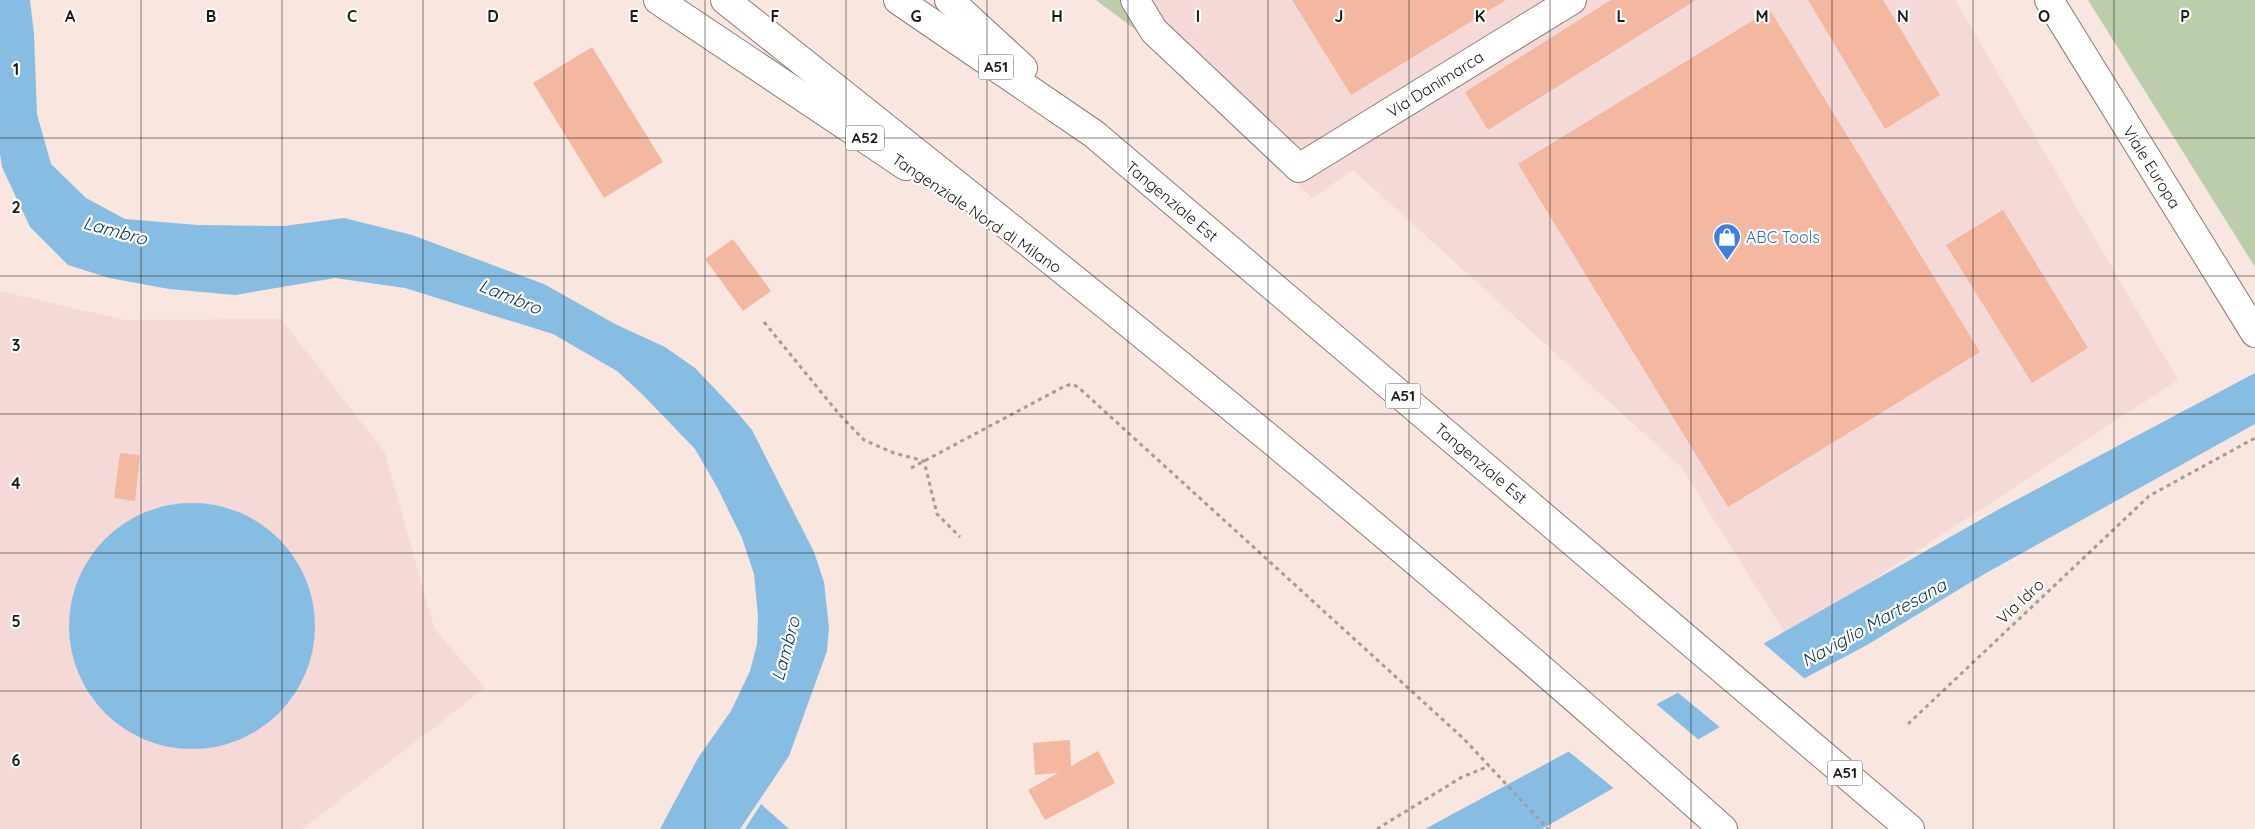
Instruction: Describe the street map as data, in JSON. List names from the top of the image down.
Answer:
{
  "streets": {
    "main road": [
      "A51",
      "Via Danimarca",
      "A52",
      "Viale Europa",
      "Tangenziale Est",
      "Tangenziale Nord di Milano"
    ],
    "path": ["Via Idro"]
  },
  "water": ["Lambro", "Naviglio Martesana"],
  "places": {
    "shop": ["ABC Tools"]
  },
  "grid": {
    "columns": [
      "A",
      "B",
      "C",
      "D",
      "E",
      "F",
      "G",
      "H",
      "I",
      "J",
      "K",
      "L",
      "M",
      "N",
      "O",
      "P"
    ],
    "rows": [
      "1",
      "2",
      "3",
      "4",
      "5",
      "6"
    ]
  }
}
